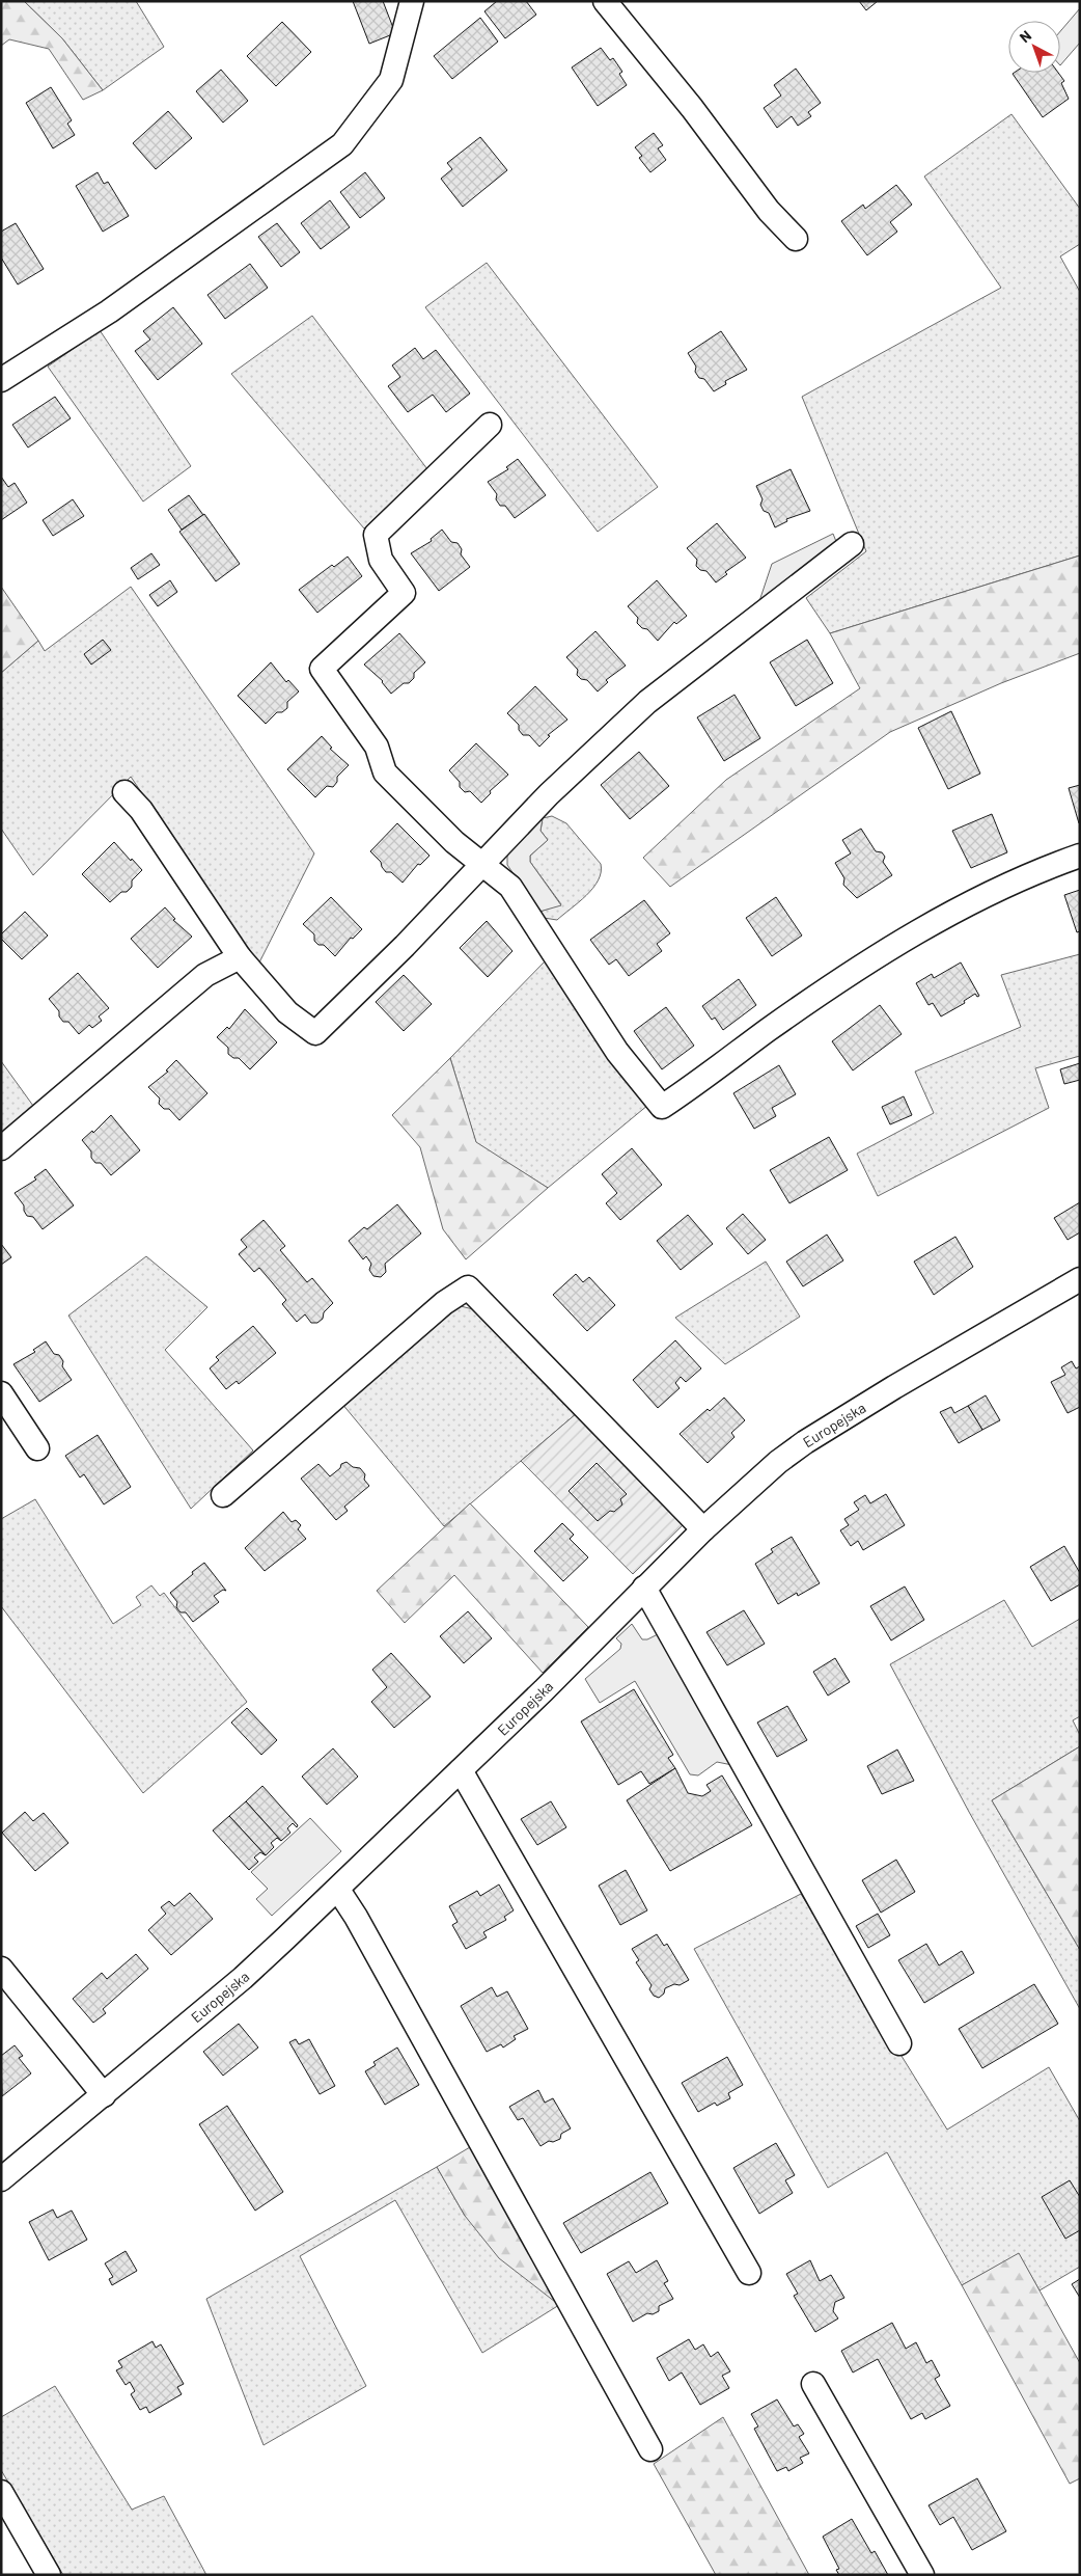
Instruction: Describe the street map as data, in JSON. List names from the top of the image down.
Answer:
{
  "streets": {
    "street": ["Europejska"]
  },
  "north": "top left"
}
